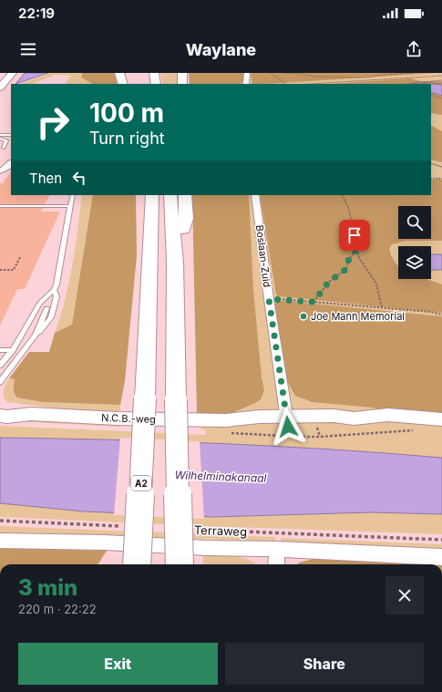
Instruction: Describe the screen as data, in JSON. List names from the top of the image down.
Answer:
{
  "streets": {
    "highway": ["A2"],
    "street": ["Boslaan-Zuid", "N.C.B.-weg", "Terraweg"]
  },
  "crossings": [
    ["Boslaan-Zuid", "N.C.B.-weg"]
  ],
  "water": ["Wilhelminakanaal"],
  "places": ["Joe Mann Memorial"],
  "page": {
    "status": "22:19",
    "header": "Waylane",
    "turn": ["100 m", "Turn right"],
    "then": "Then",
    "heading": ["3 min", "220 m · 22:22"],
    "buttons": ["Exit", "Share"]
  }
}
